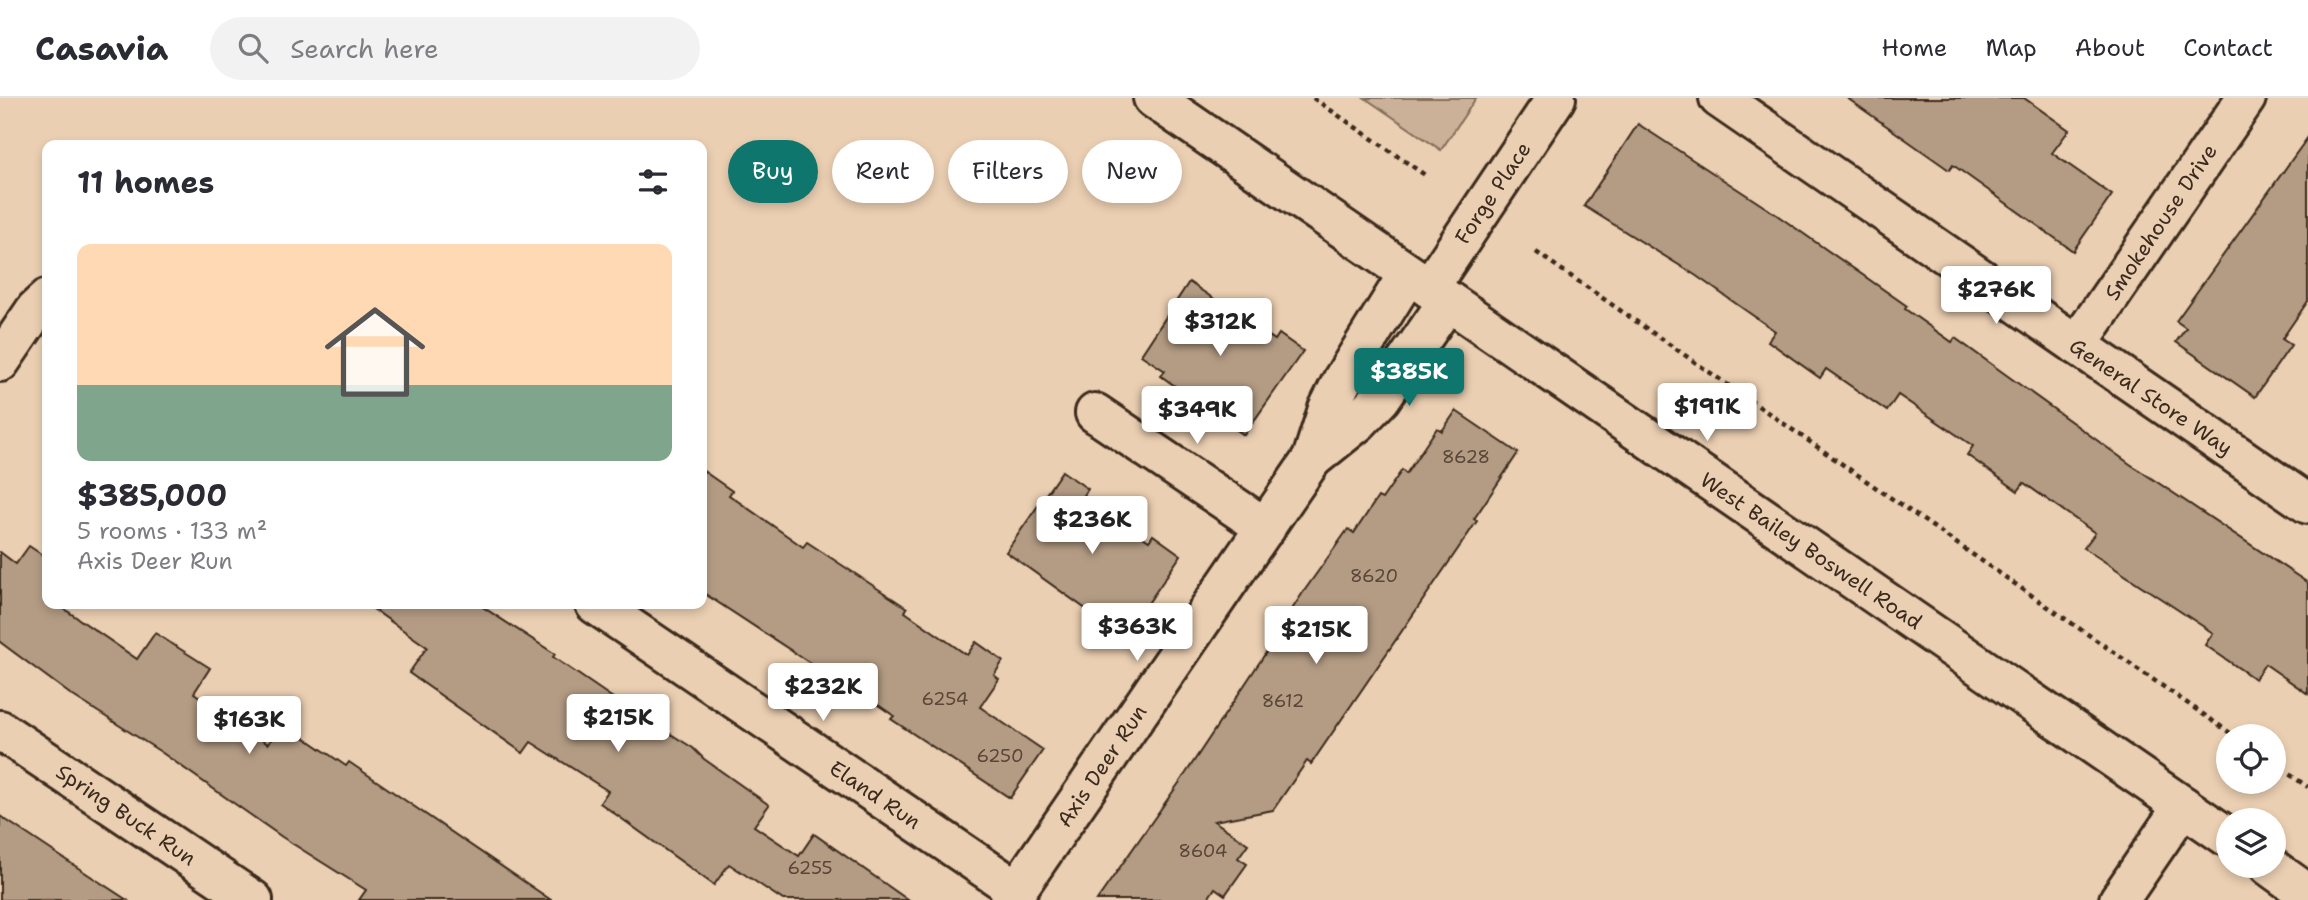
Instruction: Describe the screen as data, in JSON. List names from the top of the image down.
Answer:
{
  "streets": {
    "street": [
      "Forge Place",
      "Smokehouse Drive",
      "General Store Way",
      "West Bailey Boswell Road",
      "Axis Deer Run",
      "Eland Run",
      "Spring Buck Run"
    ]
  },
  "crossings": [
    ["Forge Place", "West Bailey Boswell Road"],
    ["Forge Place", "Axis Deer Run"],
    ["Smokehouse Drive", "General Store Way"],
    ["West Bailey Boswell Road", "Axis Deer Run"],
    ["Axis Deer Run", "Eland Run"]
  ],
  "house_numbers": [
    "8628",
    "8620",
    "6254",
    "8612",
    "6250",
    "8604",
    "6255"
  ],
  "page": {
    "header": "Casavia",
    "search": "Search here",
    "nav": [
      "Home",
      "Map",
      "About",
      "Contact"
    ],
    "chip": [
      "Buy",
      "Rent",
      "Filters",
      "New"
    ],
    "heading": "11 homes",
    "list": [
      {
        "name": "$385,000",
        "note": "5 rooms · 133 m² · Axis Deer Run"
      }
    ],
    "price": [
      "$276K",
      "$312K",
      "$385K",
      "$191K",
      "$349K",
      "$236K",
      "$363K",
      "$215K",
      "$232K",
      "$215K",
      "$163K"
    ]
  }
}
